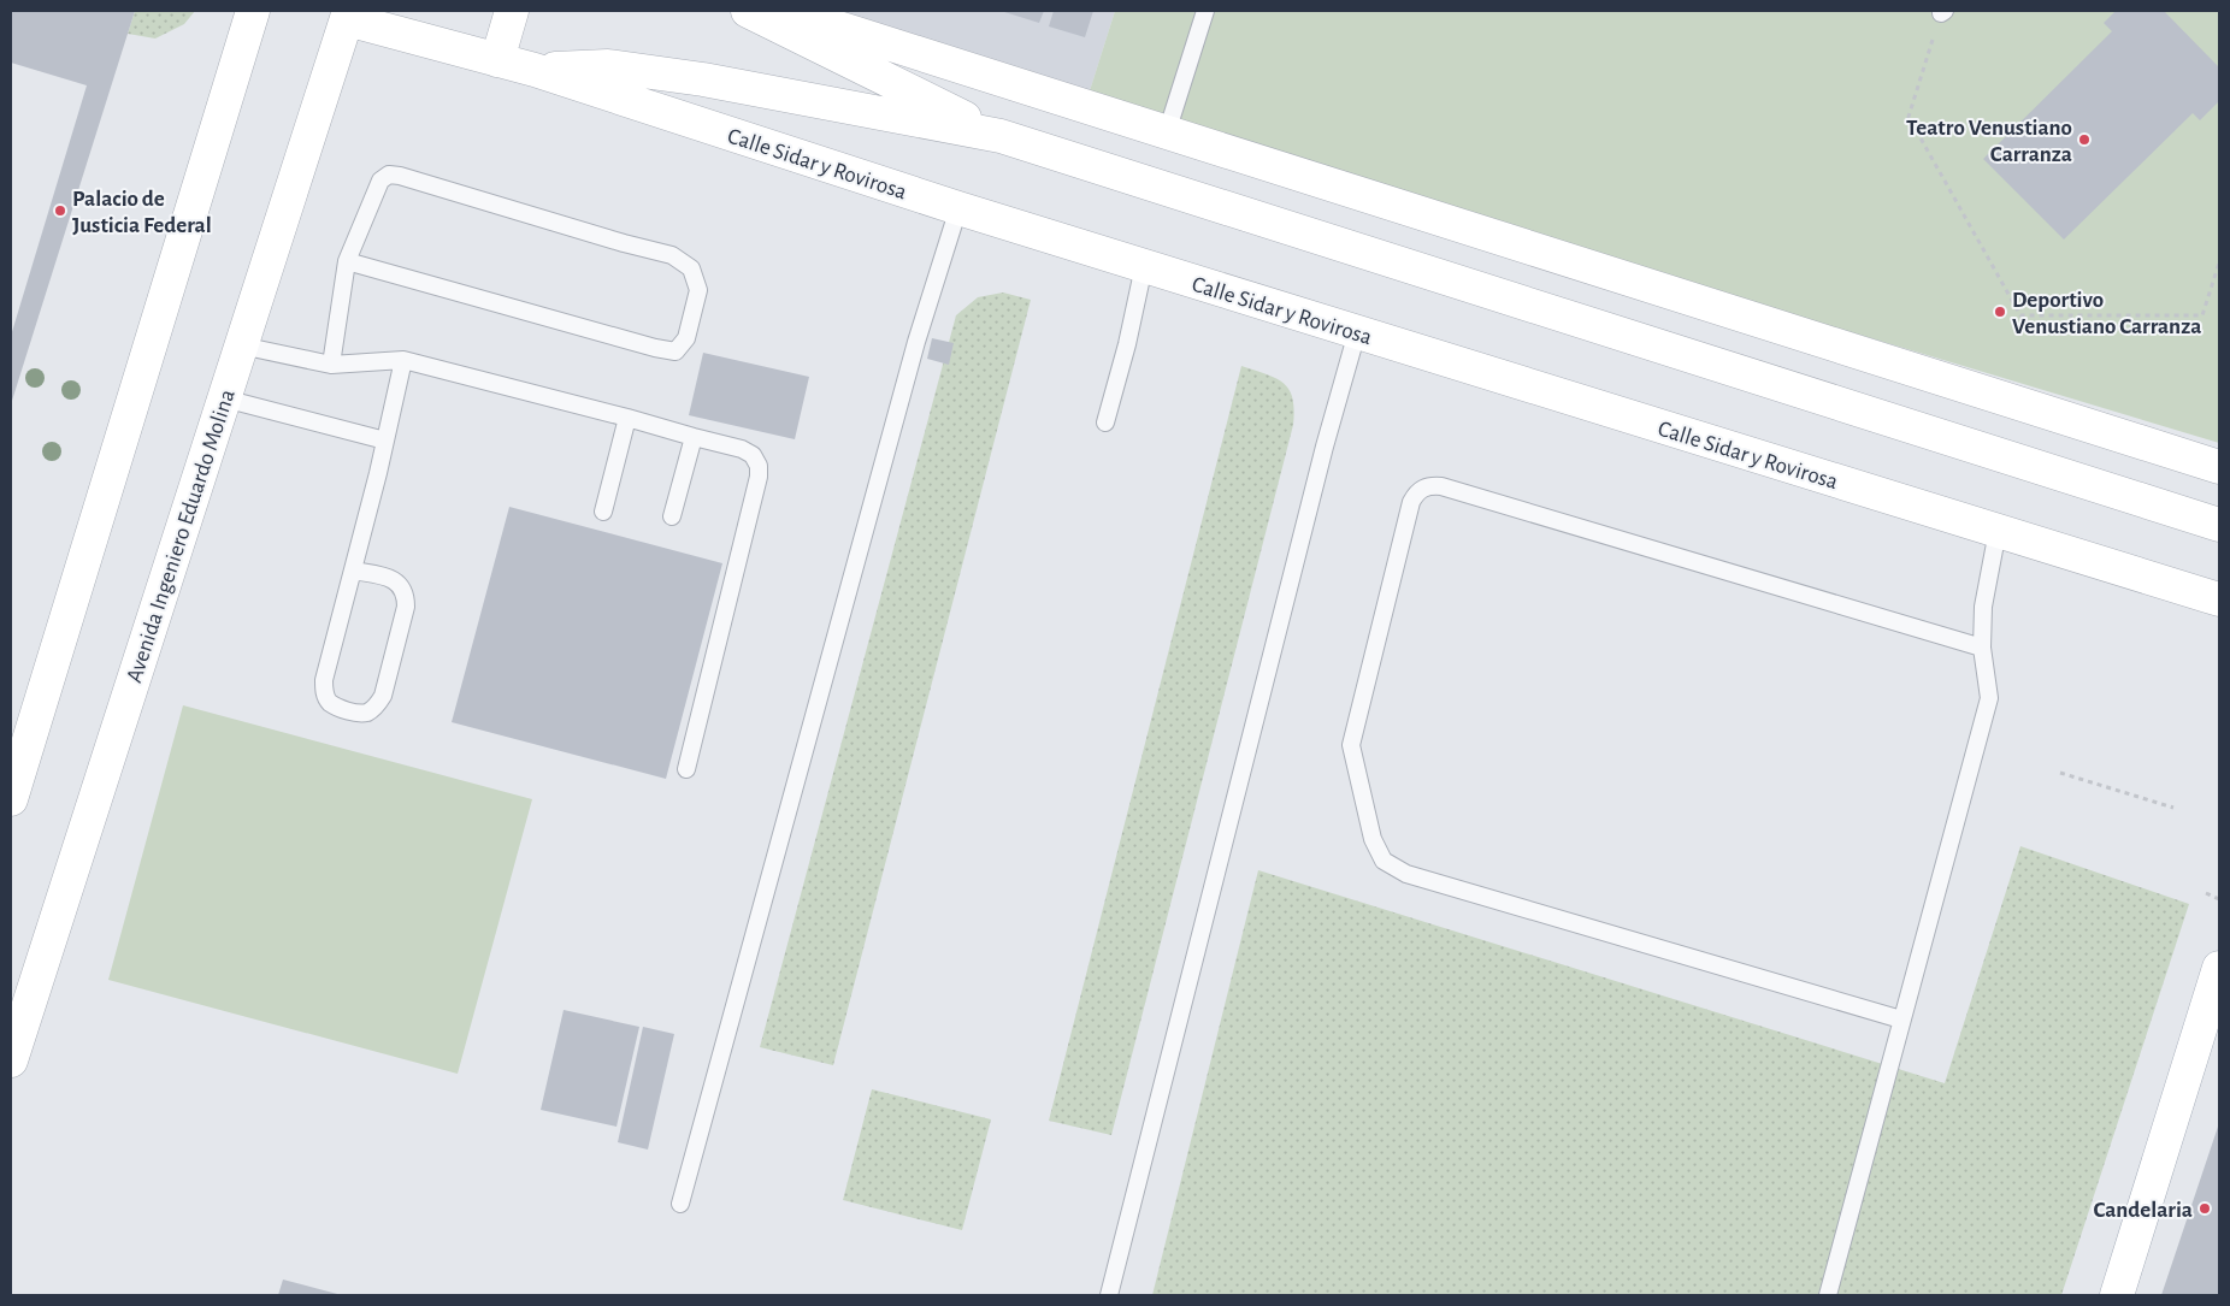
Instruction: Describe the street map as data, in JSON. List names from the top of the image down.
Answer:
{
  "streets": {
    "street": ["Calle Sidar y Rovirosa", "Avenida Ingeniero Eduardo Molina"]
  },
  "crossings": [
    ["Calle Sidar y Rovirosa", "Avenida Ingeniero Eduardo Molina"]
  ],
  "places": [
    "Teatro Venustiano Carranza",
    "Palacio de Justicia Federal",
    "Deportivo Venustiano Carranza",
    "Candelaria"
  ]
}
